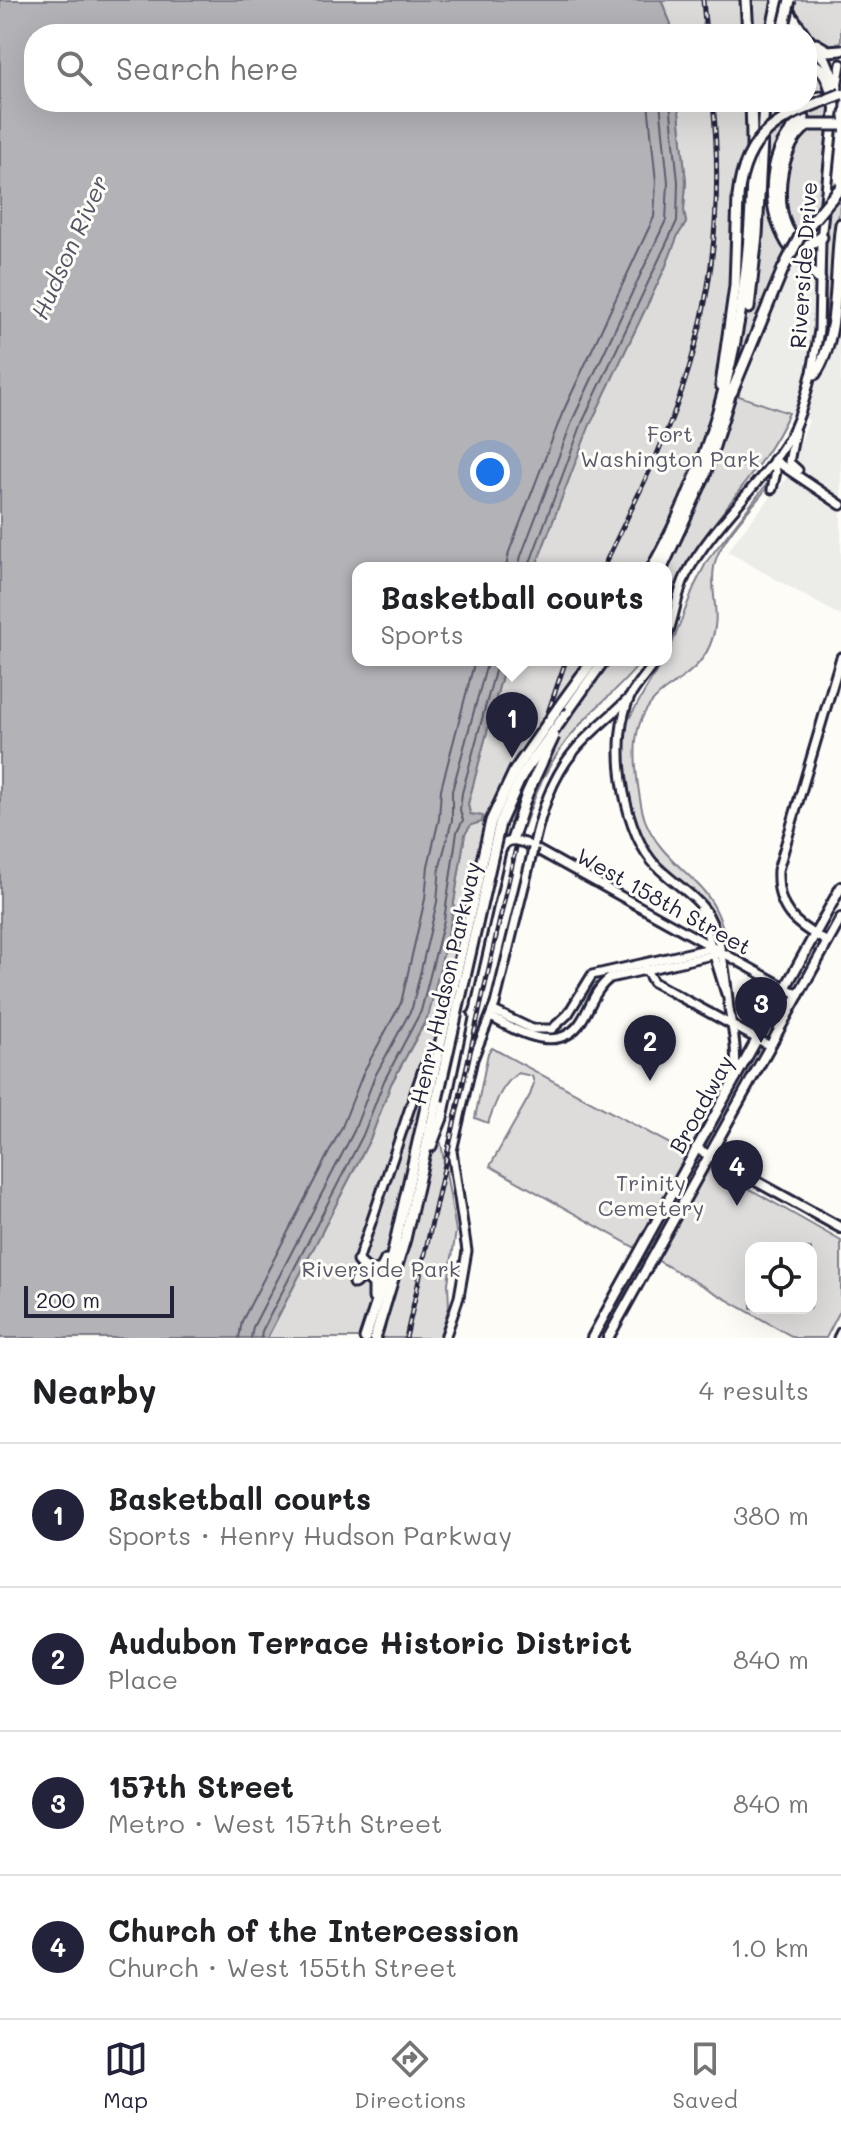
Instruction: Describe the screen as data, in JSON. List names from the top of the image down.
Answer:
{
  "streets": {
    "highway": ["Henry Hudson Parkway"],
    "main road": ["Riverside Drive", "West 158th Street", "Broadway"]
  },
  "crossings": [
    ["West 158th Street", "Broadway"]
  ],
  "water": ["Hudson River"],
  "parks": ["Fort Washington Park", "Trinity Cemetery", "Riverside Park"],
  "scale_bar": "200 m",
  "page": {
    "search": "Search here",
    "popup": ["Basketball courts", "Sports"],
    "pins": [
      "1",
      "3",
      "2",
      "4"
    ],
    "scale": "200 m",
    "heading": ["Nearby", "4 results"],
    "list": [
      {
        "mark": "1",
        "name": "Basketball courts",
        "note": "Sports · Henry Hudson Parkway",
        "value": "380 m"
      },
      {
        "mark": "2",
        "name": "Audubon Terrace Historic District",
        "note": "Place",
        "value": "840 m"
      },
      {
        "mark": "3",
        "name": "157th Street",
        "note": "Metro · West 157th Street",
        "value": "840 m"
      },
      {
        "mark": "4",
        "name": "Church of the Intercession",
        "note": "Church · West 155th Street",
        "value": "1.0 km"
      }
    ],
    "nav": ["Map", "Directions", "Saved"]
  }
}
